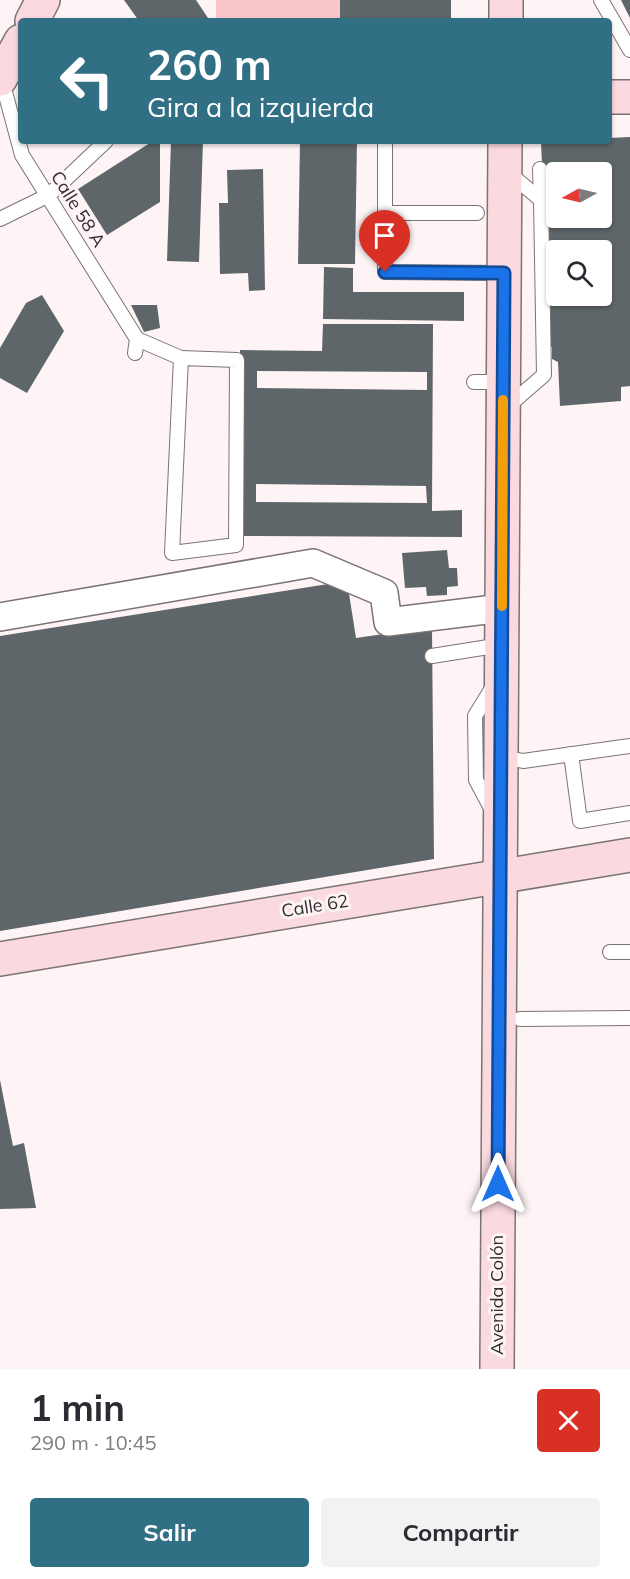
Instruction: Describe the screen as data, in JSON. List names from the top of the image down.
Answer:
{
  "streets": {
    "street": ["Calle 62", "Avenida Colón"],
    "lane": ["Calle 58 A"]
  },
  "crossings": [
    ["Calle 62", "Avenida Colón"]
  ],
  "north": "left",
  "page": {
    "turn": ["260 m", "Gira a la izquierda"],
    "heading": ["1 min", "290 m · 10:45"],
    "buttons": ["Salir", "Compartir"]
  }
}
